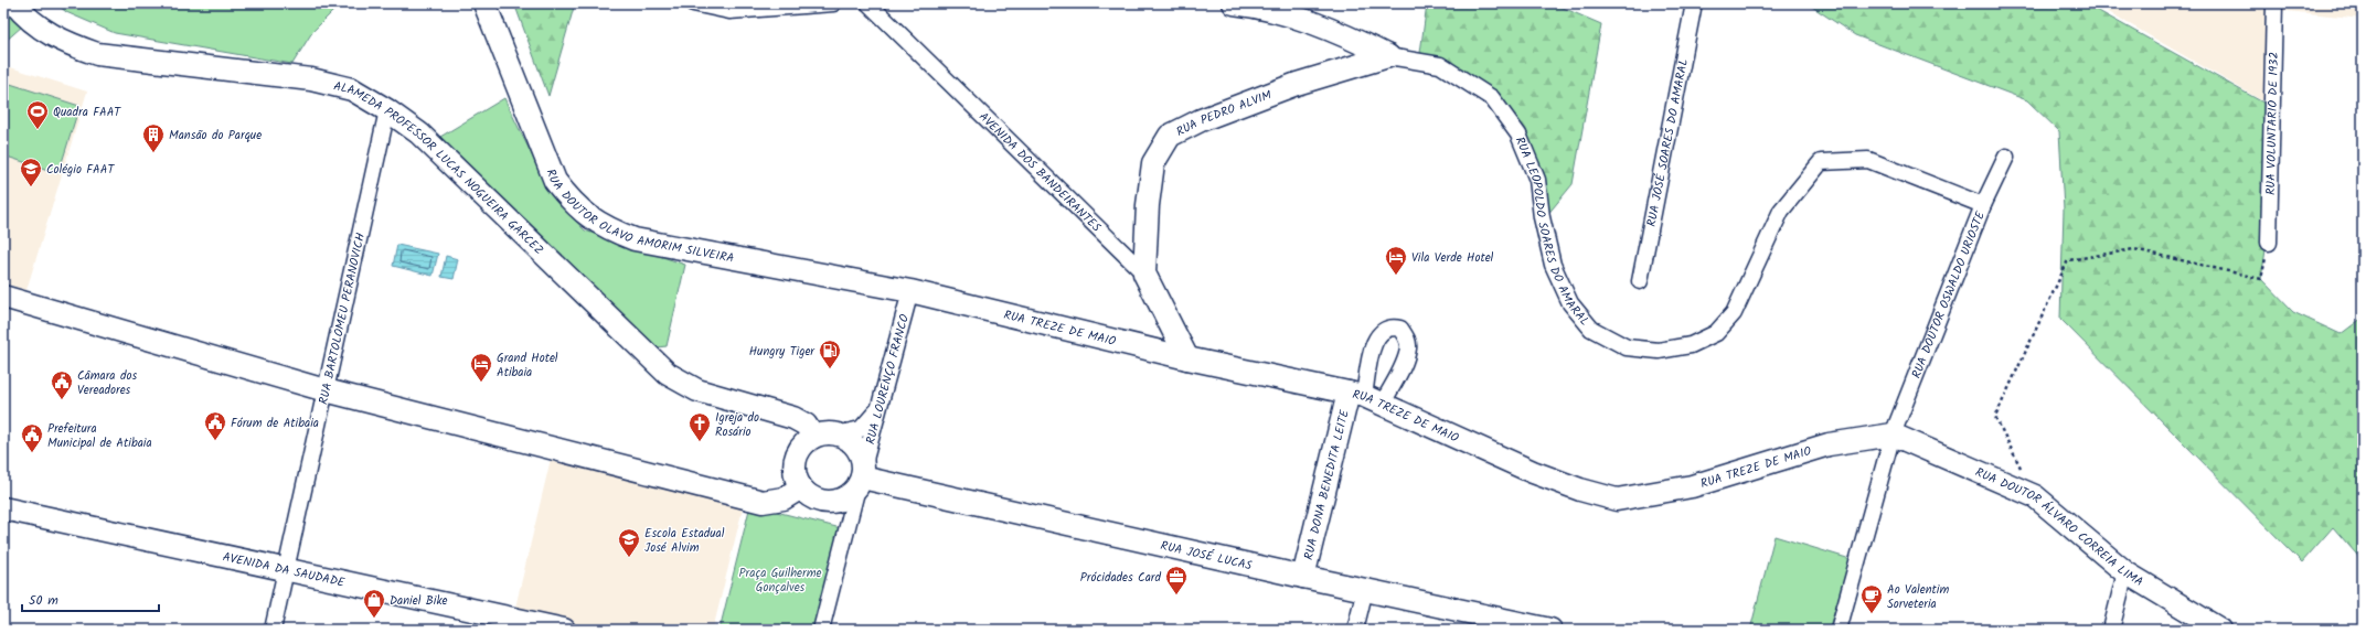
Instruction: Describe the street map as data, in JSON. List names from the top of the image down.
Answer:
{
  "streets": {
    "street": [
      "RUA PEDRO ALVIM",
      "RUA VOLUNTARIO DE 1932",
      "RUA JOSÉ SOARES DO AMARAL",
      "ALAMEDA PROFESSOR LUCAS NOGUEIRA GARCEZ",
      "AVENIDA DOS BANDEIRANTES",
      "RUA DOUTOR OLAVO AMORIM SILVEIRA",
      "RUA LEOPOLDO SOARES DO AMARAL",
      "RUA DOUTOR OSWALDO URIOSTE",
      "RUA BARTOLOMEU PERANOVICH",
      "RUA TREZE DE MAIO",
      "RUA LOURENÇO FRANCO",
      "RUA DONA BENEDITA LEITE",
      "RUA DOUTOR ÁLVARO CORREIA LIMA",
      "RUA JOSÉ LUCAS",
      "AVENIDA DA SAUDADE"
    ]
  },
  "crossings": [
    ["RUA PEDRO ALVIM", "AVENIDA DOS BANDEIRANTES"],
    ["RUA PEDRO ALVIM", "RUA LEOPOLDO SOARES DO AMARAL"],
    ["ALAMEDA PROFESSOR LUCAS NOGUEIRA GARCEZ", "RUA BARTOLOMEU PERANOVICH"],
    ["ALAMEDA PROFESSOR LUCAS NOGUEIRA GARCEZ", "RUA LOURENÇO FRANCO"],
    ["ALAMEDA PROFESSOR LUCAS NOGUEIRA GARCEZ", "RUA JOSÉ LUCAS"],
    ["AVENIDA DOS BANDEIRANTES", "RUA TREZE DE MAIO"],
    ["RUA DOUTOR OLAVO AMORIM SILVEIRA", "RUA TREZE DE MAIO"],
    ["RUA DOUTOR OLAVO AMORIM SILVEIRA", "RUA LOURENÇO FRANCO"],
    ["RUA LEOPOLDO SOARES DO AMARAL", "RUA DOUTOR OSWALDO URIOSTE"],
    ["RUA DOUTOR OSWALDO URIOSTE", "RUA TREZE DE MAIO"],
    ["RUA DOUTOR OSWALDO URIOSTE", "RUA DOUTOR ÁLVARO CORREIA LIMA"],
    ["RUA BARTOLOMEU PERANOVICH", "AVENIDA DA SAUDADE"],
    ["RUA TREZE DE MAIO", "RUA LOURENÇO FRANCO"],
    ["RUA TREZE DE MAIO", "RUA DONA BENEDITA LEITE"],
    ["RUA TREZE DE MAIO", "RUA DOUTOR ÁLVARO CORREIA LIMA"],
    ["RUA LOURENÇO FRANCO", "RUA JOSÉ LUCAS"],
    ["RUA DONA BENEDITA LEITE", "RUA JOSÉ LUCAS"]
  ],
  "parks": ["Praça Guilherme Gonçalves"],
  "places": {
    "sports": ["Quadra FAAT"],
    "building": ["Mansão do Parque"],
    "school or university": ["Colégio FAAT", "Escola Estadual José Alvim"],
    "hotel": ["Vila Verde Hotel", "Grand Hotel Atibaia"],
    "fuel station": ["Hungry Tiger"],
    "public building": ["Câmara dos Vereadores", "Fórum de Atibaia", "Prefeitura Municipal de Atibaia"],
    "church": ["Igreja do Rosário"],
    "office": ["Prócidades Card"],
    "cafe": ["Ao Valentim Sorveteria"],
    "shop": ["Daniel Bike"]
  },
  "scale_bar": "50 m"
}
